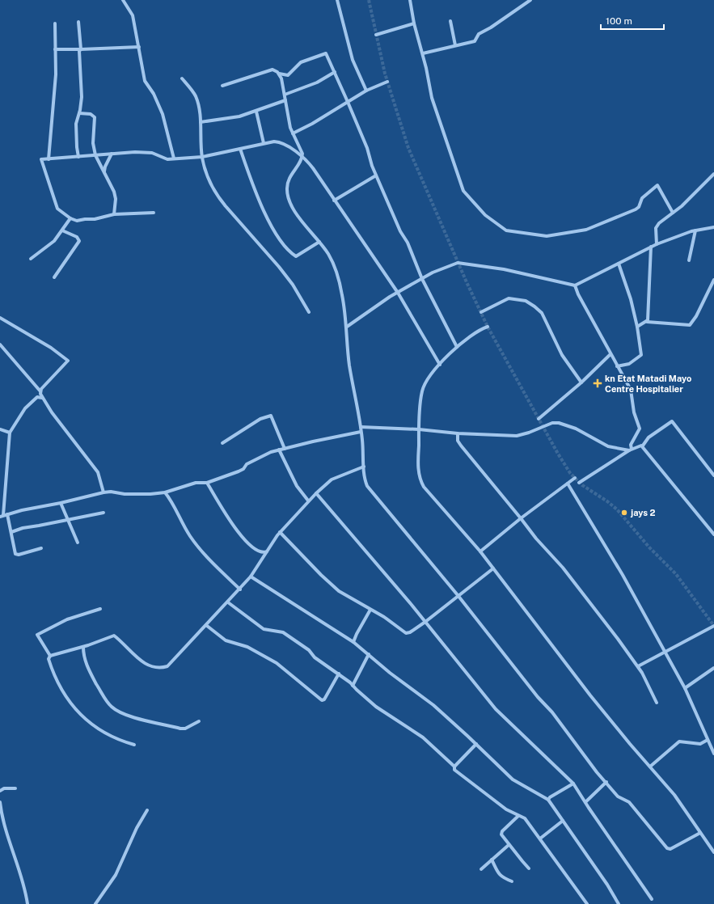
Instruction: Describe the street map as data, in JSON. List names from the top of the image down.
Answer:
{
  "places": {
    "health": ["kn Etat Matadi Mayo Centre Hospitalier"],
    "other": ["jays 2"]
  },
  "scale_bar": "100 m"
}
